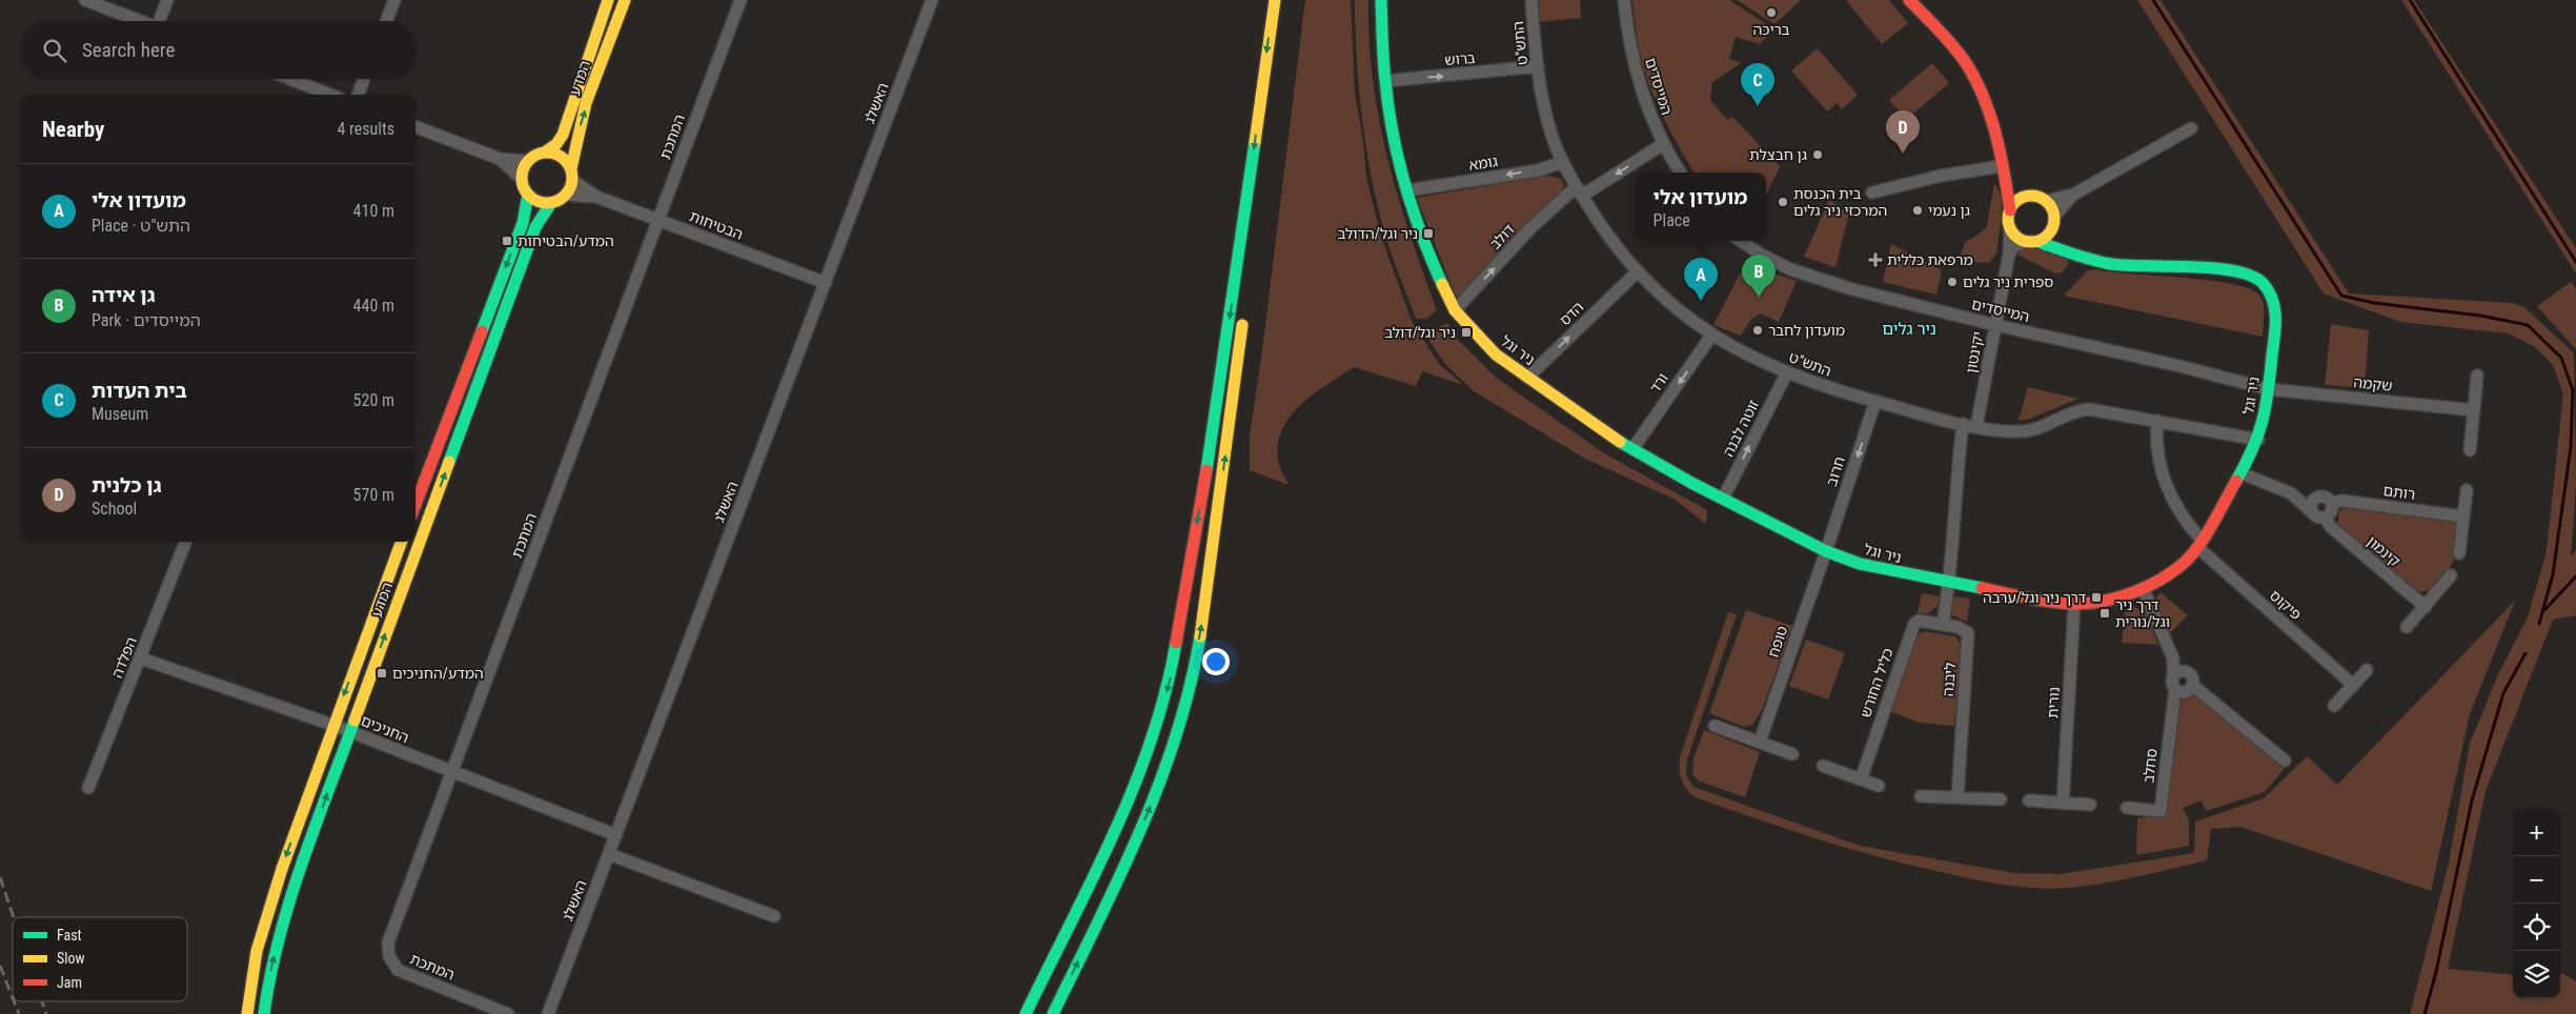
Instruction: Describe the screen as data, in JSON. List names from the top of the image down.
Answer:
{
  "streets": {
    "main road": ["המדע", "ניר וגל"],
    "street": [
      "התש\"ט",
      "ברוש",
      "המייסדים",
      "האשלג",
      "המתכת",
      "גומא",
      "הבטיחות",
      "דולב",
      "הדס",
      "יקינטון",
      "ורד",
      "שקמה",
      "זוטה לבנה",
      "חרוב",
      "רותם",
      "קינמון",
      "פיקוס",
      "טופח",
      "הפלדה",
      "ליבנה",
      "כליל החורש",
      "נורית",
      "החניכים",
      "סחלב"
    ]
  },
  "crossings": [
    ["התש\"ט", "ברוש"],
    ["התש\"ט", "גומא"],
    ["התש\"ט", "דולב"],
    ["התש\"ט", "הדס"],
    ["התש\"ט", "ניר וגל"],
    ["התש\"ט", "יקינטון"],
    ["התש\"ט", "ורד"],
    ["התש\"ט", "זוטה לבנה"],
    ["התש\"ט", "חרוב"],
    ["התש\"ט", "פיקוס"],
    ["ברוש", "ניר וגל"],
    ["המדע", "הבטיחות"],
    ["המדע", "החניכים"],
    ["המייסדים", "דולב"],
    ["המייסדים", "ניר וגל"],
    ["המייסדים", "יקינטון"],
    ["המייסדים", "שקמה"],
    ["האשלג", "הבטיחות"],
    ["האשלג", "החניכים"],
    ["המתכת", "הבטיחות"],
    ["המתכת", "החניכים"],
    ["גומא", "ניר וגל"],
    ["דולב", "ניר וגל"],
    ["הדס", "ניר וגל"],
    ["ניר וגל", "יקינטון"],
    ["ניר וגל", "ורד"],
    ["ניר וגל", "שקמה"],
    ["ניר וגל", "זוטה לבנה"],
    ["ניר וגל", "חרוב"],
    ["ניר וגל", "פיקוס"],
    ["ניר וגל", "טופח"],
    ["ניר וגל", "נורית"],
    ["חרוב", "טופח"],
    ["רותם", "קינמון"],
    ["הפלדה", "החניכים"],
    ["ליבנה", "כליל החורש"]
  ],
  "one_way": [
    "ברוש",
    "גומא",
    "הדס",
    "ורד",
    "זוטה לבנה"
  ],
  "districts": ["ניר גלים"],
  "places": {
    "other": [
      "בריכה",
      "גן חבצלת",
      "בית הכנסת המרכזי ניר גלים",
      "גן נעמי",
      "ספרית ניר גלים",
      "מועדון לחבר"
    ],
    "transit": [
      "ניר וגל/הדולב",
      "המדע/הבטיחות",
      "ניר וגל/דולב",
      "דרך ניר וגל/ערבה",
      "דרך ניר וגל/נורית",
      "המדע/החניכים"
    ],
    "health": ["מרפאת כללית"]
  },
  "legend": ["Fast", "Slow", "Jam"],
  "page": {
    "search": "Search here",
    "pins": [
      "C",
      "D",
      "B",
      "A"
    ],
    "heading": ["Nearby", "4 results"],
    "list": [
      {
        "mark": "A",
        "name": "מועדון אלי",
        "note": "Place · התש\"ט",
        "value": "410 m"
      },
      {
        "mark": "B",
        "name": "גן אידה",
        "note": "Park · המייסדים",
        "value": "440 m"
      },
      {
        "mark": "C",
        "name": "בית העדות",
        "note": "Museum",
        "value": "520 m"
      },
      {
        "mark": "D",
        "name": "גן כלנית",
        "note": "School",
        "value": "570 m"
      }
    ],
    "popup": ["מועדון אלי", "Place"],
    "map_buttons": ["+", "−"]
  }
}
